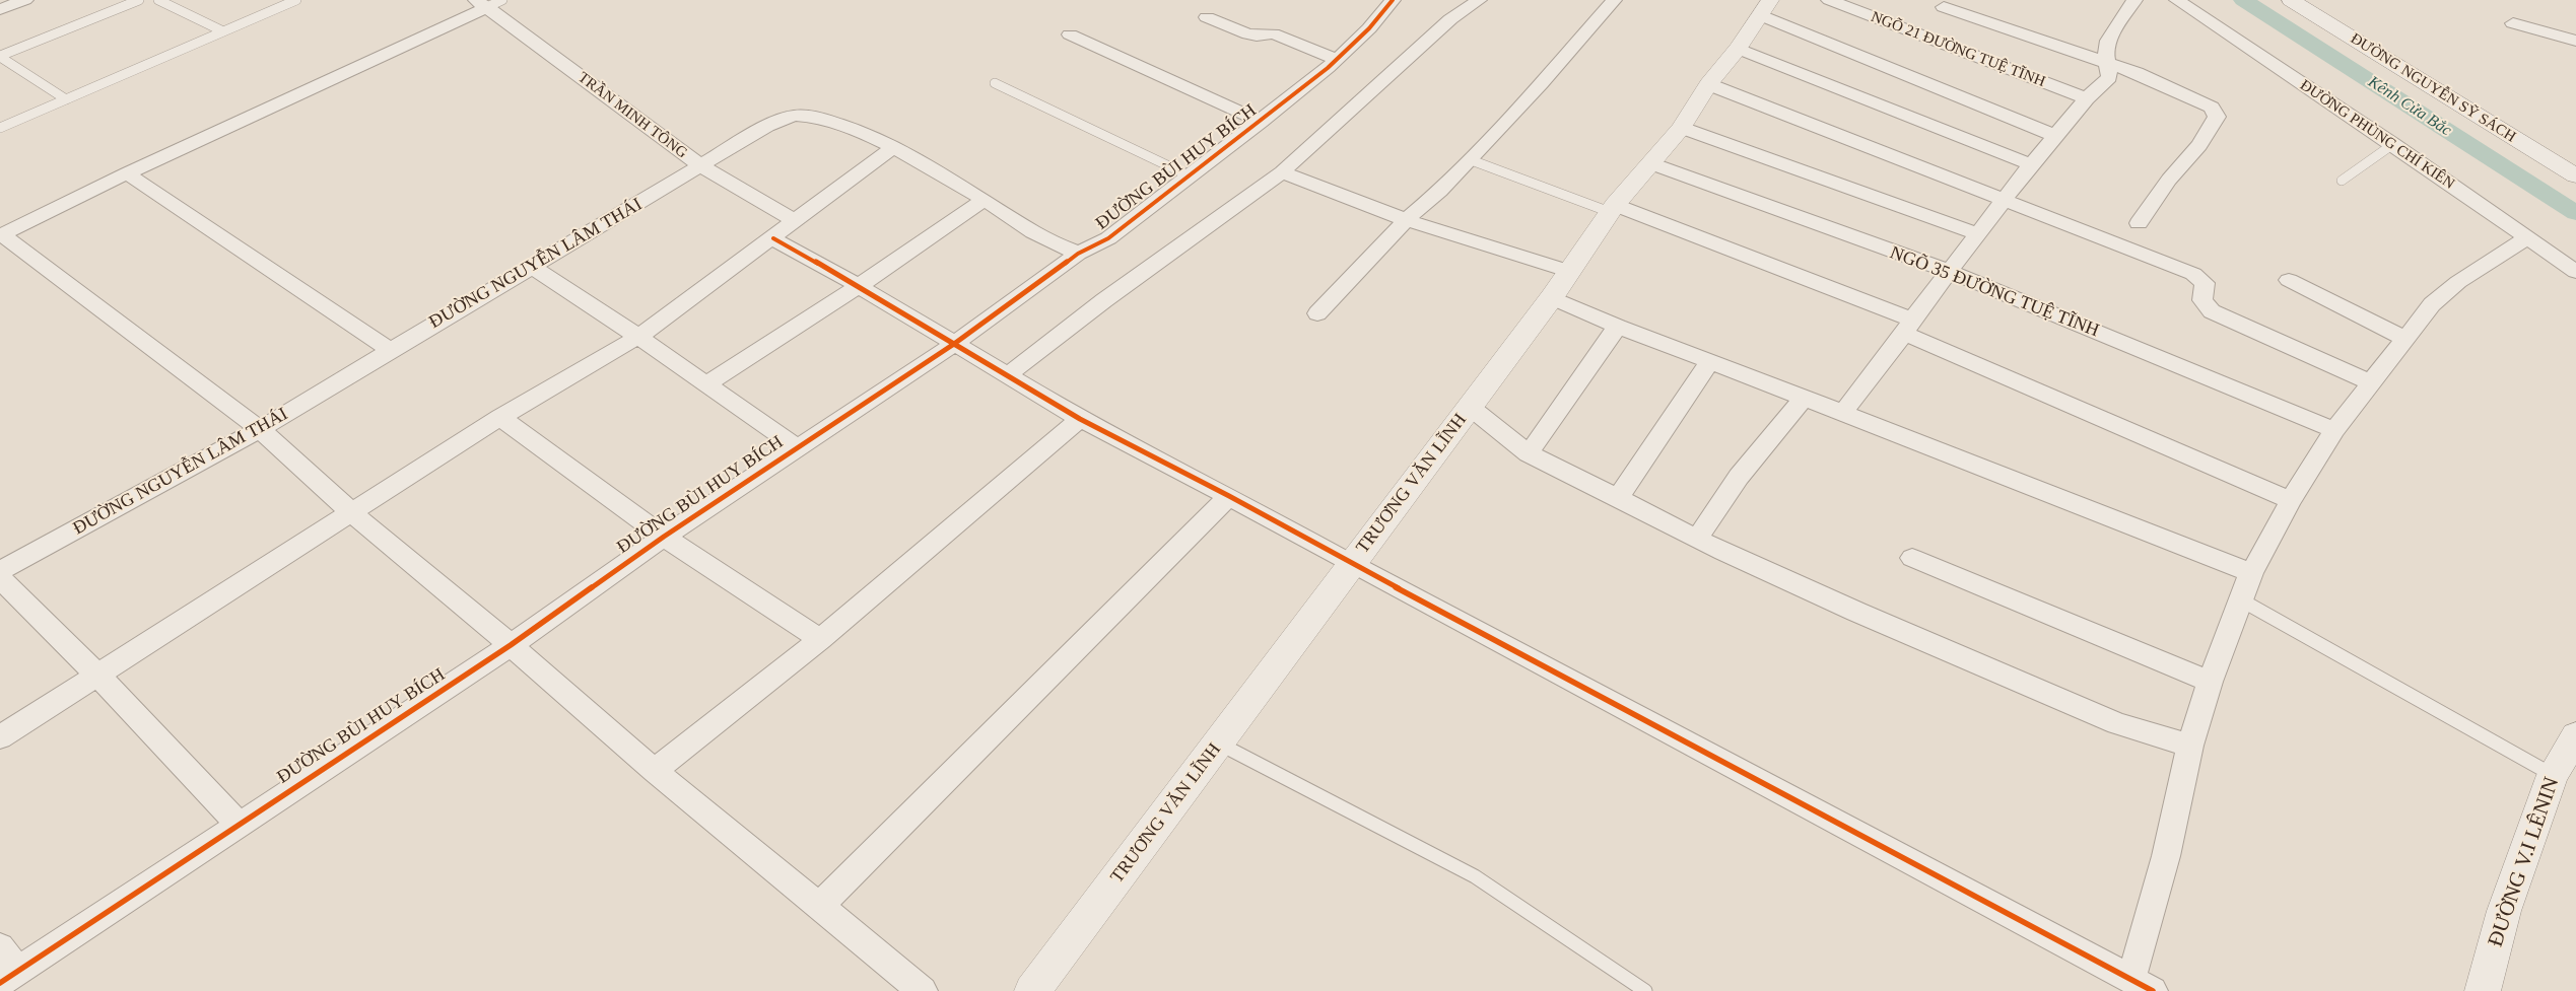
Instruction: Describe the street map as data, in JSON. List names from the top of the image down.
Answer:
{
  "streets": {
    "street": [
      "NGÕ 21 ĐƯỜNG TUỆ TĨNH",
      "ĐƯỜNG NGUYỄN SỸ SÁCH",
      "TRẦN MINH TÔNG",
      "ĐƯỜNG PHÙNG CHÍ KIÊN",
      "ĐƯỜNG BÙI HUY BÍCH",
      "ĐƯỜNG NGUYỄN LÂM THÁI",
      "NGÕ 35 ĐƯỜNG TUỆ TĨNH",
      "TRƯƠNG VĂN LĨNH",
      "ĐƯỜNG V.I LÊNIN"
    ]
  },
  "crossings": [
    ["TRẦN MINH TÔNG", "ĐƯỜNG NGUYỄN LÂM THÁI"],
    ["ĐƯỜNG BÙI HUY BÍCH", "ĐƯỜNG NGUYỄN LÂM THÁI"],
    ["NGÕ 35 ĐƯỜNG TUỆ TĨNH", "TRƯƠNG VĂN LĨNH"]
  ],
  "water": ["Kênh Cửa Bắc"]
}
